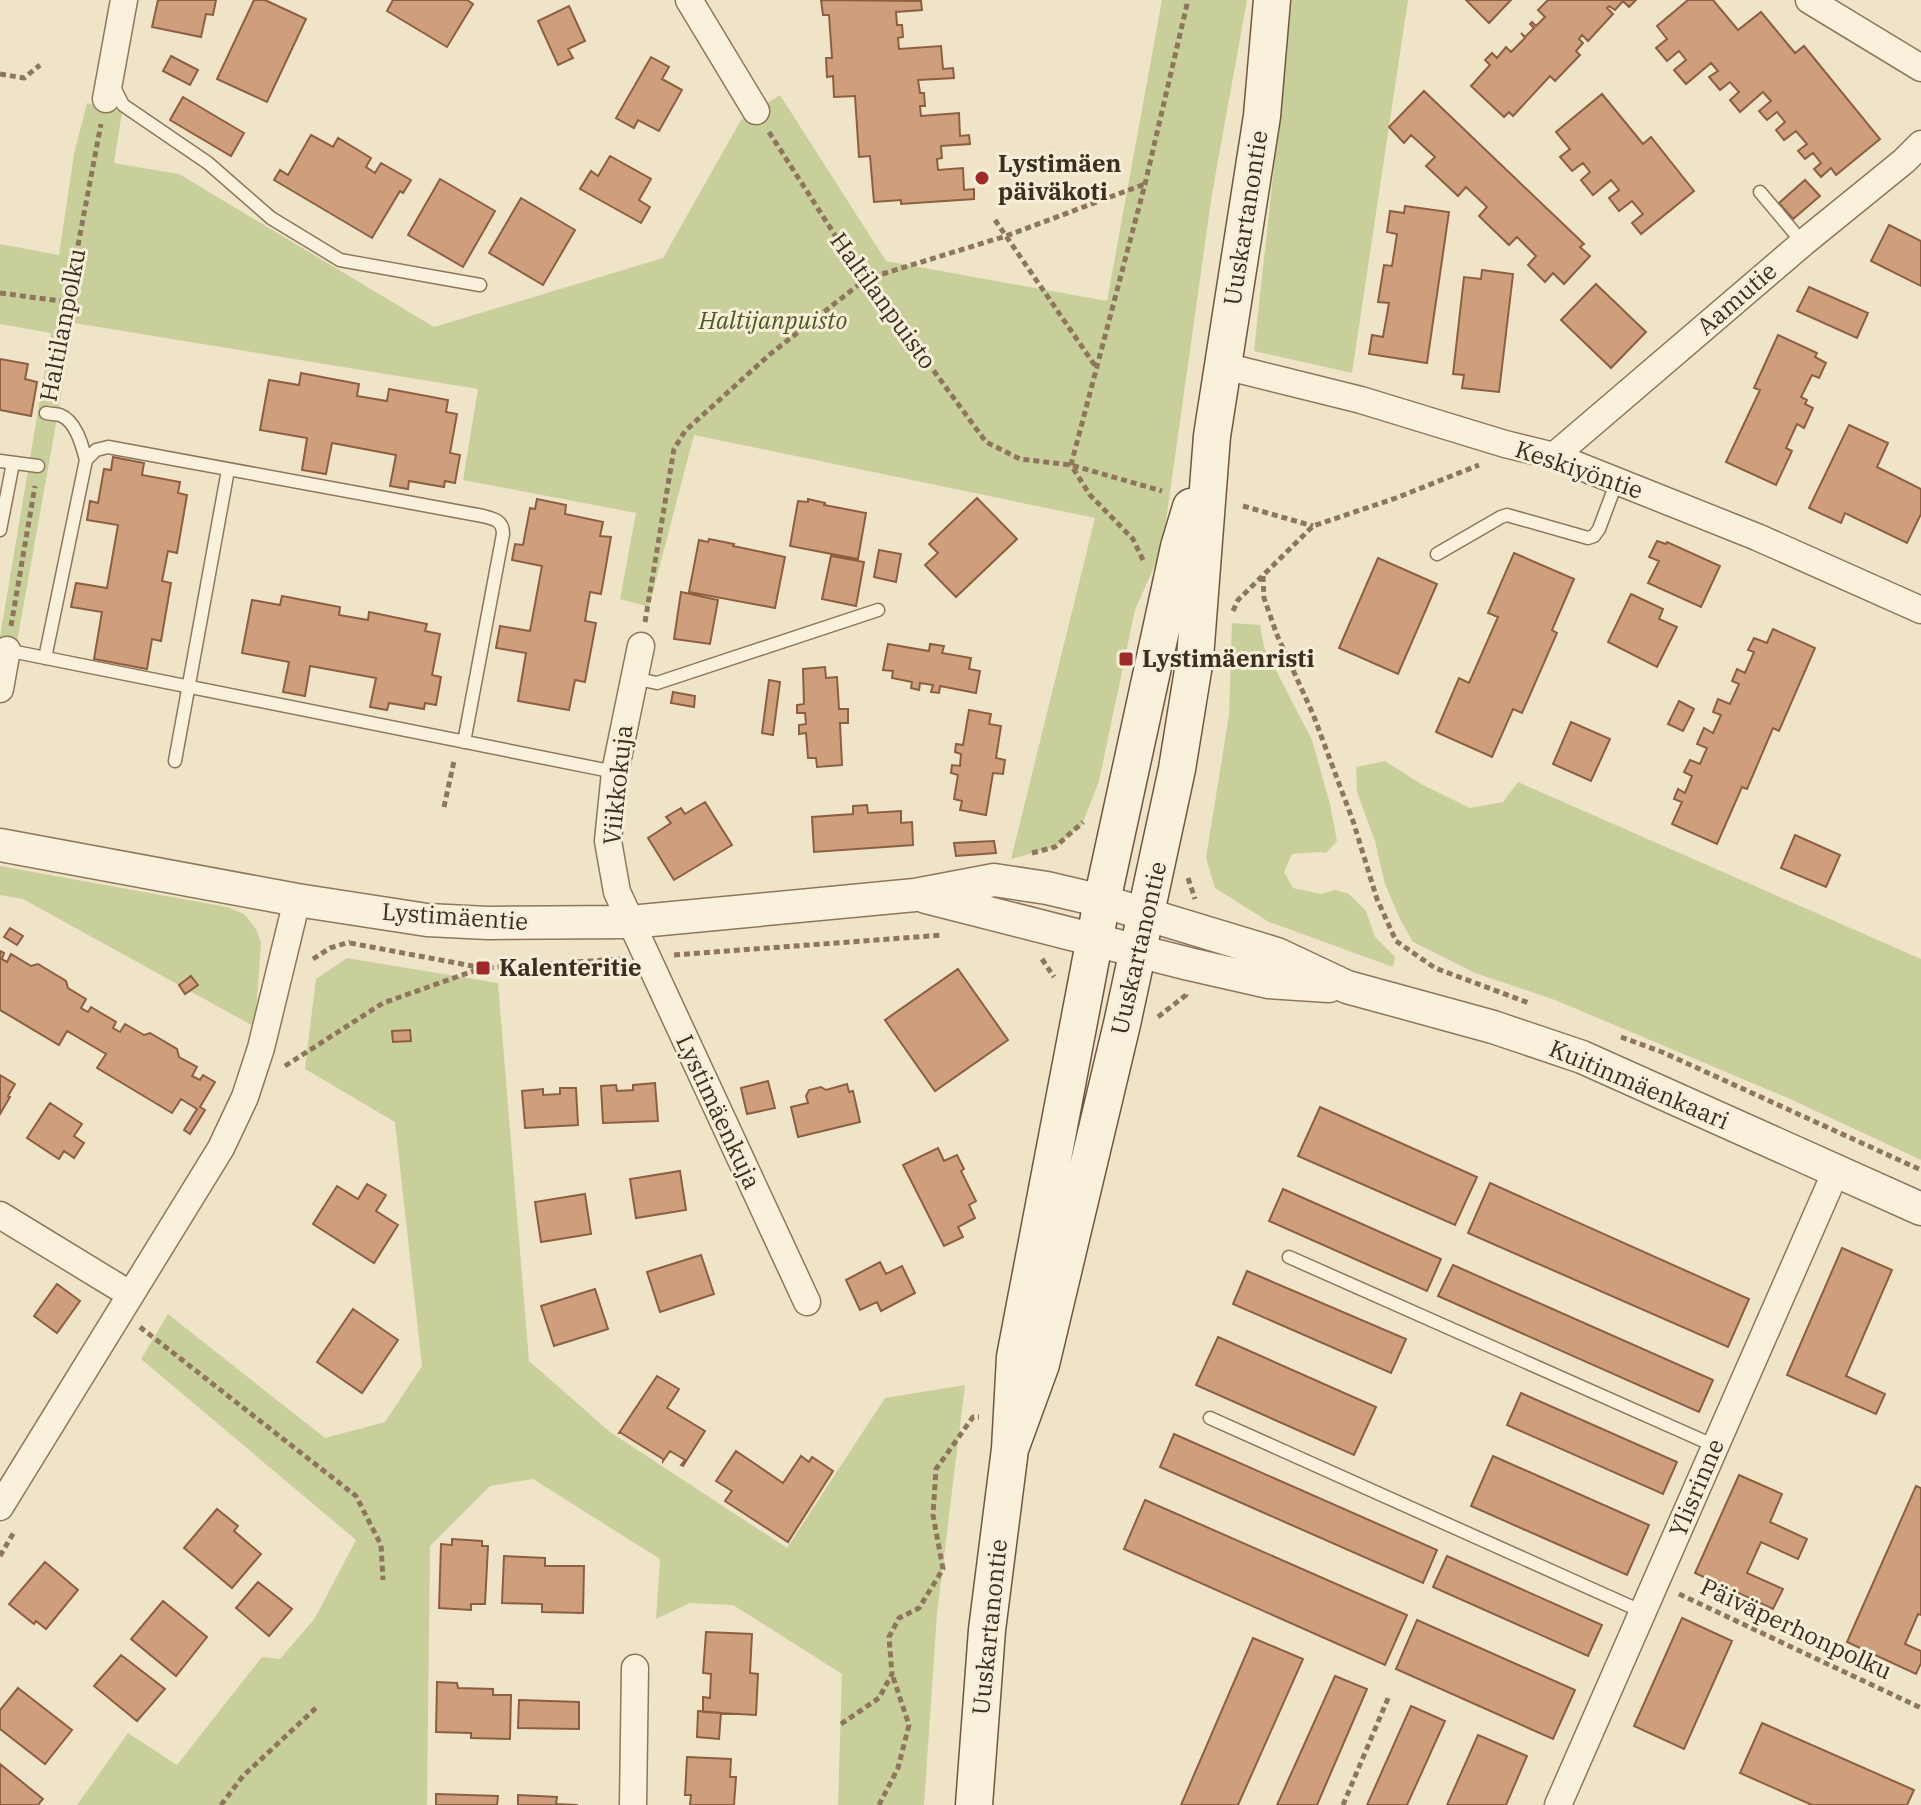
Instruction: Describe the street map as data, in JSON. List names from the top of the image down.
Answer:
{
  "streets": {
    "main road": ["Uuskartanontie"],
    "street": [
      "Aamutie",
      "Keskiyöntie",
      "Viikkokuja",
      "Lystimäentie",
      "Kuitinmäenkaari",
      "Lystimäenkuja",
      "Ylisrinne"
    ],
    "path": ["Haltilanpuisto", "Haltilanpolku", "Päiväperhonpolku"]
  },
  "crossings": [
    ["Uuskartanontie", "Keskiyöntie"],
    ["Uuskartanontie", "Lystimäentie"],
    ["Uuskartanontie", "Kuitinmäenkaari"],
    ["Aamutie", "Keskiyöntie"],
    ["Viikkokuja", "Lystimäentie"],
    ["Viikkokuja", "Lystimäenkuja"],
    ["Lystimäentie", "Kuitinmäenkaari"],
    ["Lystimäentie", "Lystimäenkuja"],
    ["Kuitinmäenkaari", "Ylisrinne"],
    ["Ylisrinne", "Päiväperhonpolku"]
  ],
  "parks": ["Haltijanpuisto"],
  "places": {
    "other": ["Lystimäen päiväkoti"],
    "transit": ["Lystimäenristi", "Kalenteritie"]
  }
}
